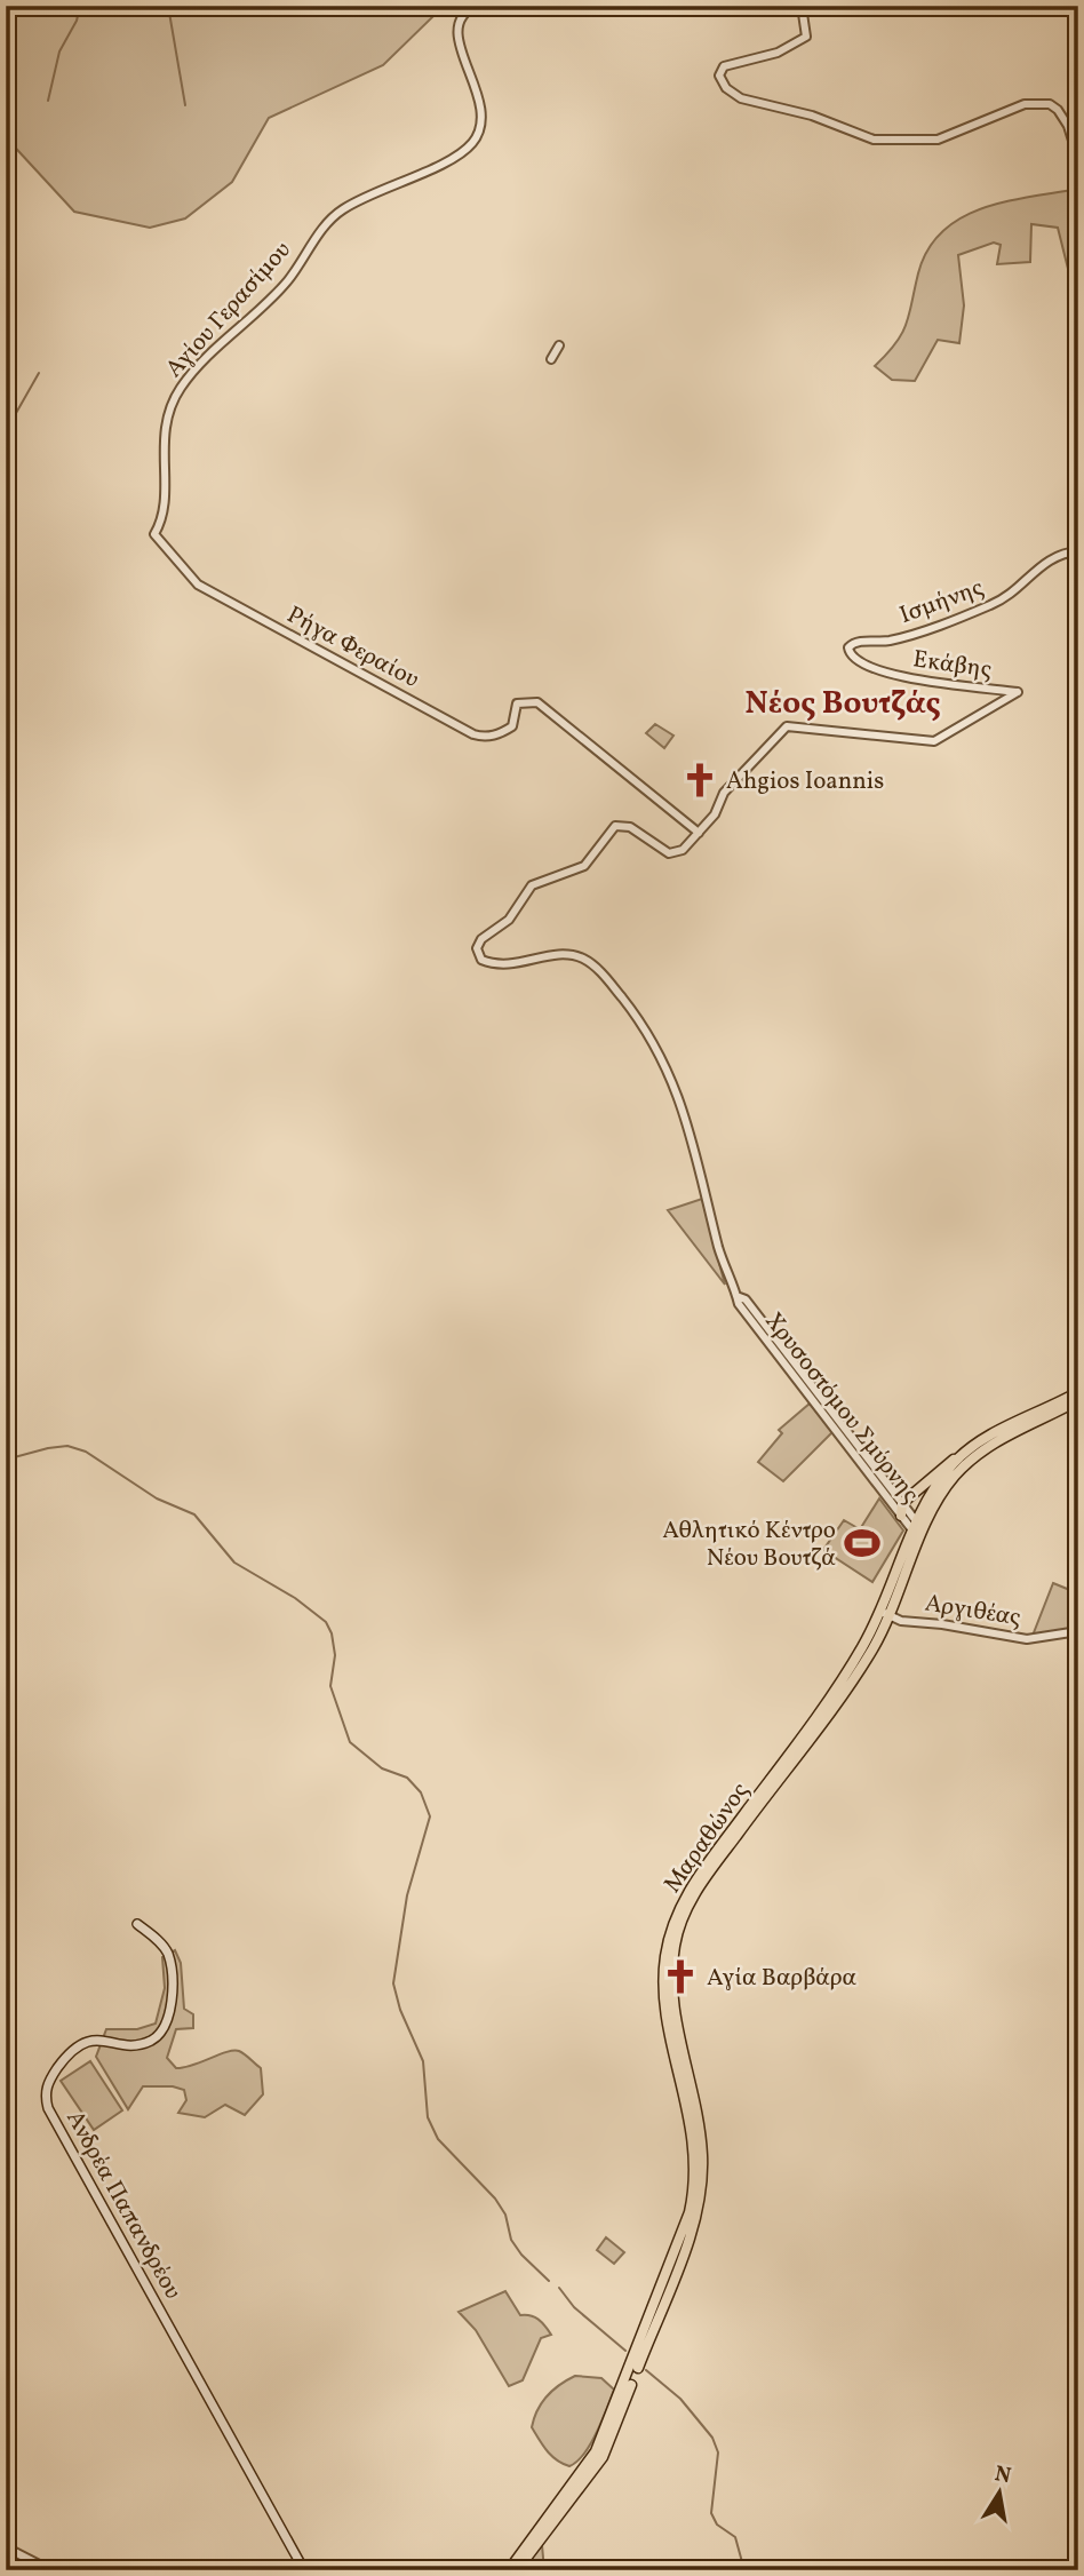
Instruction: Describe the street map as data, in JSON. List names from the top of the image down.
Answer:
{
  "streets": {
    "main road": ["Μαραθώνος", "Ανδρέα Παπανδρέου"],
    "street": [
      "Αγίου Γερασίμου",
      "Ισμήνης",
      "Ρήγα Φεραίου",
      "Εκάβης",
      "Χρυσοστόμου Σμύρνης",
      "Αργιθέας"
    ]
  },
  "crossings": [
    ["Αγίου Γερασίμου", "Ρήγα Φεραίου"],
    ["Ισμήνης", "Εκάβης"],
    ["Ρήγα Φεραίου", "Χρυσοστόμου Σμύρνης"],
    ["Εκάβης", "Χρυσοστόμου Σμύρνης"],
    ["Χρυσοστόμου Σμύρνης", "Μαραθώνος"],
    ["Αργιθέας", "Μαραθώνος"]
  ],
  "districts": ["Νέος Βουτζάς"],
  "places": {
    "church": ["Ahgios Ioannis", "Αγία Βαρβάρα"],
    "sports": ["Αθλητικό Κέντρο Νέου Βουτζά"]
  },
  "north": "top"
}
